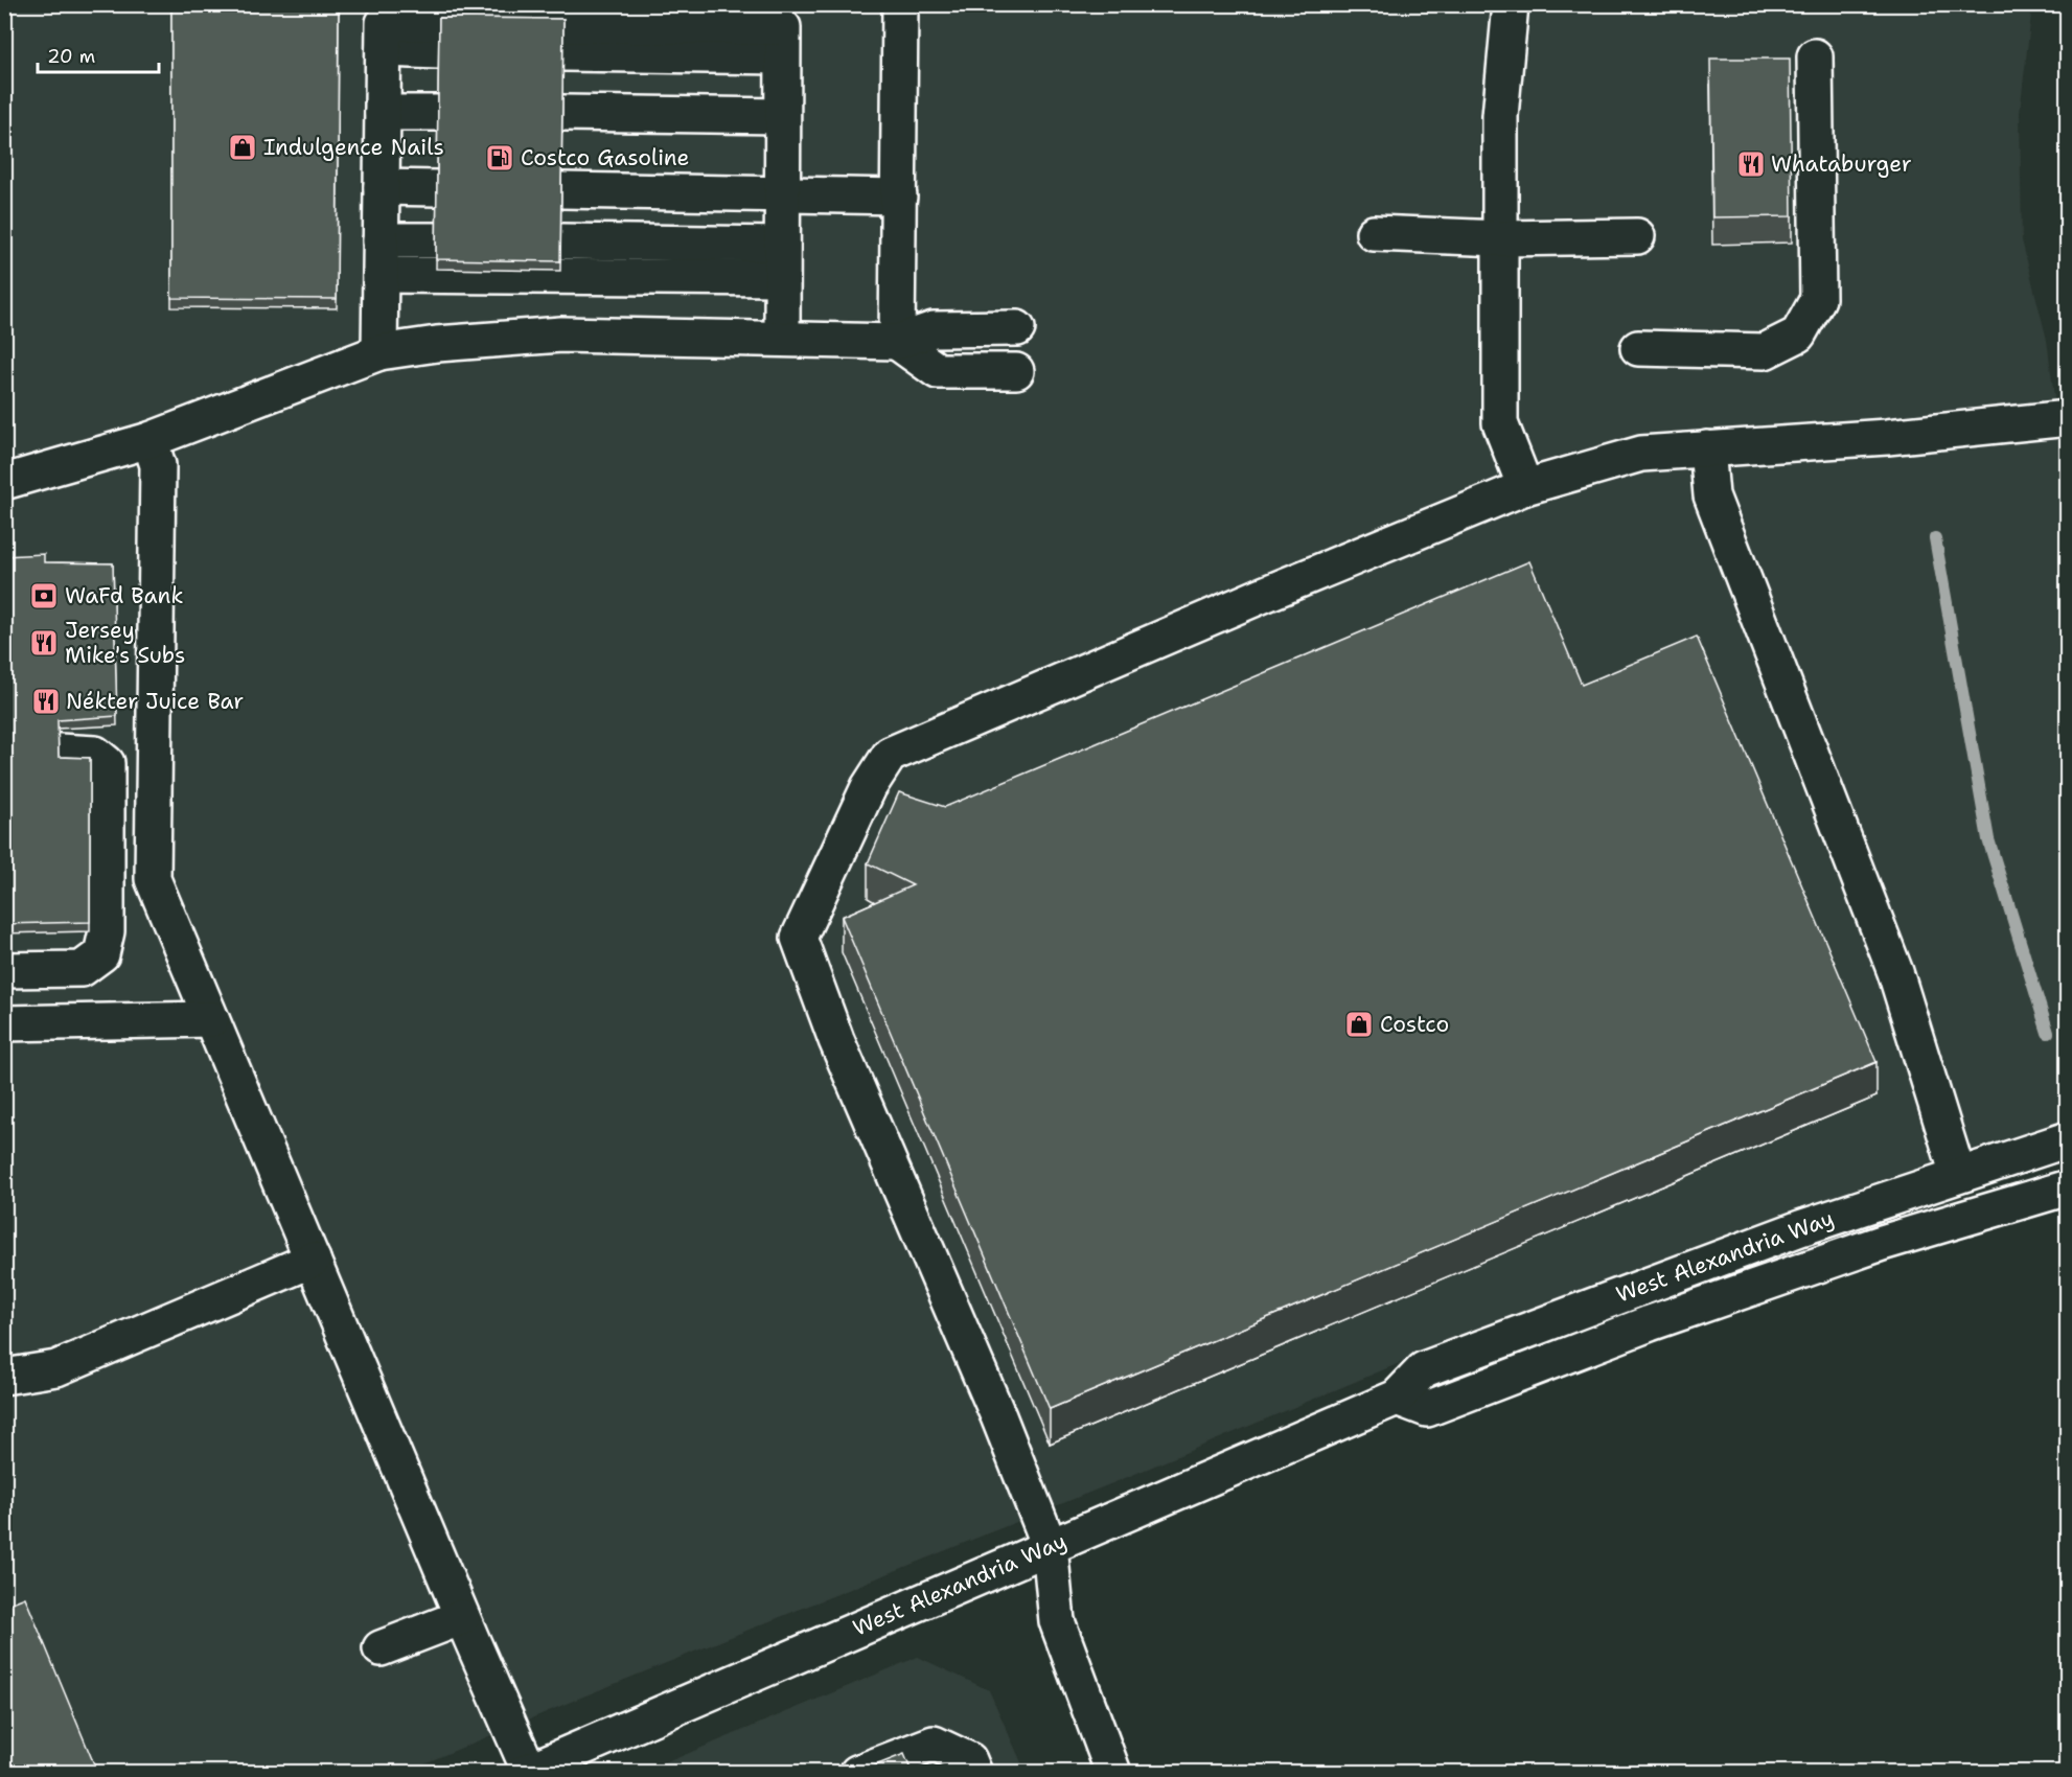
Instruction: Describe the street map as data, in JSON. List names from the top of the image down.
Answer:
{
  "streets": {
    "street": ["West Alexandria Way"]
  },
  "places": {
    "shop": ["Indulgence Nails", "Costco"],
    "fuel station": ["Costco Gasoline"],
    "restaurant": ["Whataburger", "Jersey Mike's Subs", "Nékter Juice Bar"],
    "bank": ["WaFd Bank"]
  },
  "scale_bar": "20 m"
}
